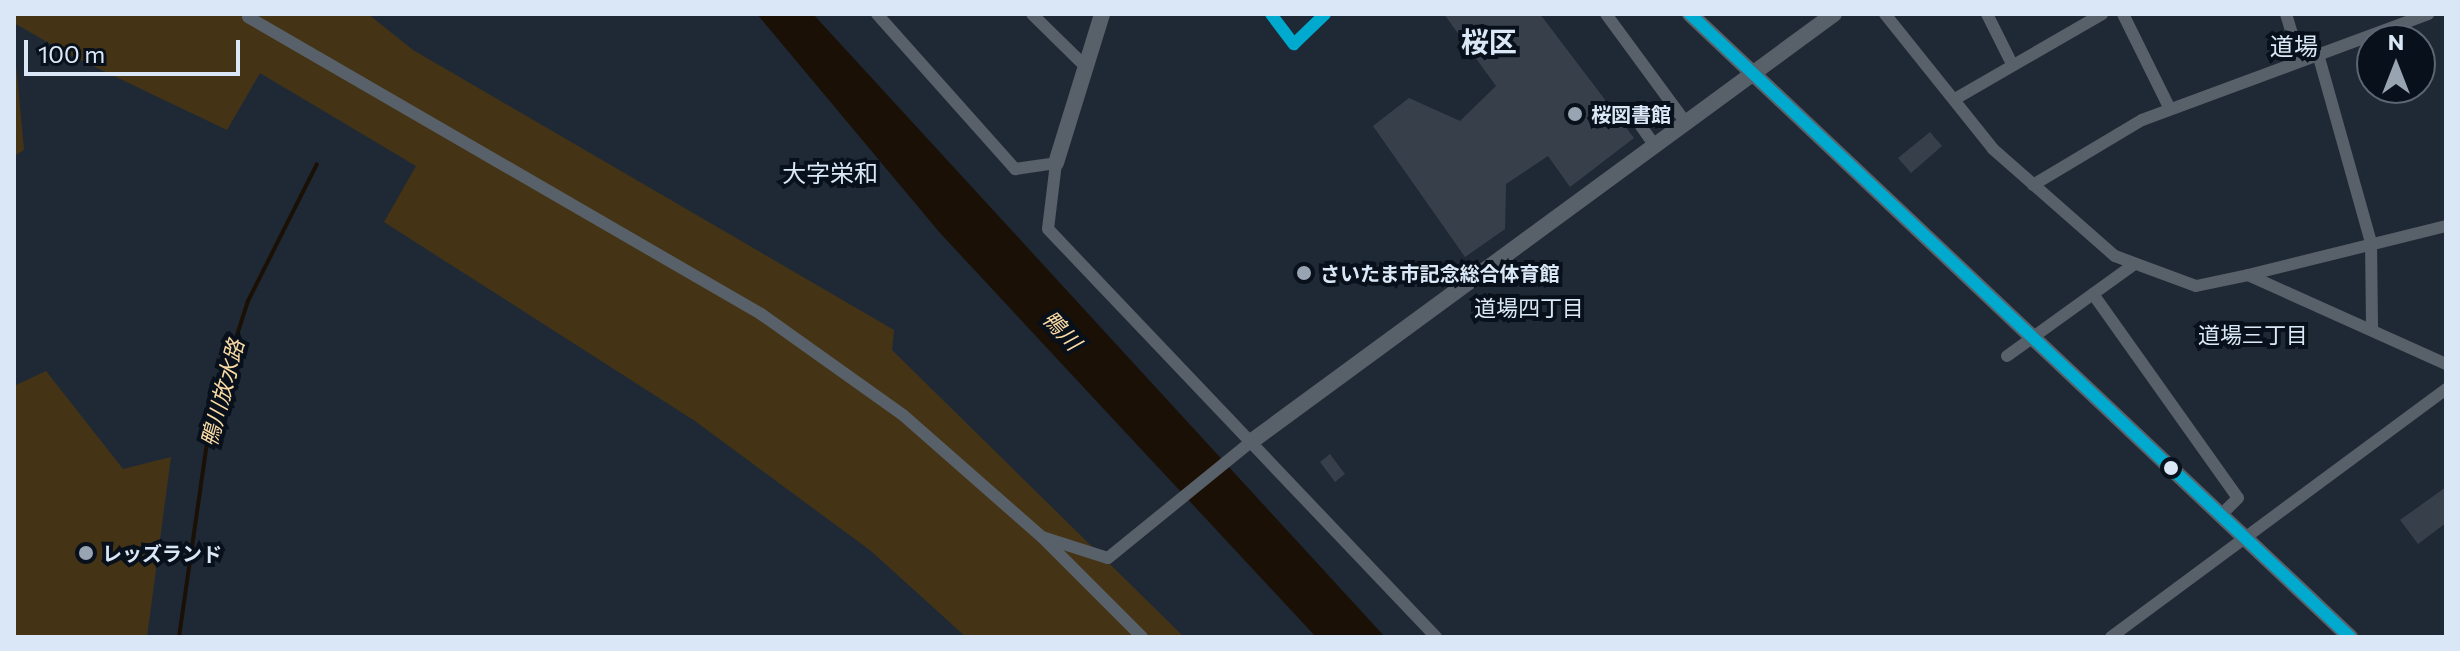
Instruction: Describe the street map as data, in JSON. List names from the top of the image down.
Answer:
{
  "districts": [
    "桜区",
    "道場",
    "大字栄和",
    "道場四丁目",
    "道場三丁目"
  ],
  "water": ["鴨川", "鴨川放水路"],
  "places": ["桜図書館", "さいたま市記念総合体育館", "レッズランド"],
  "scale_bar": "100 m",
  "north": "top"
}
